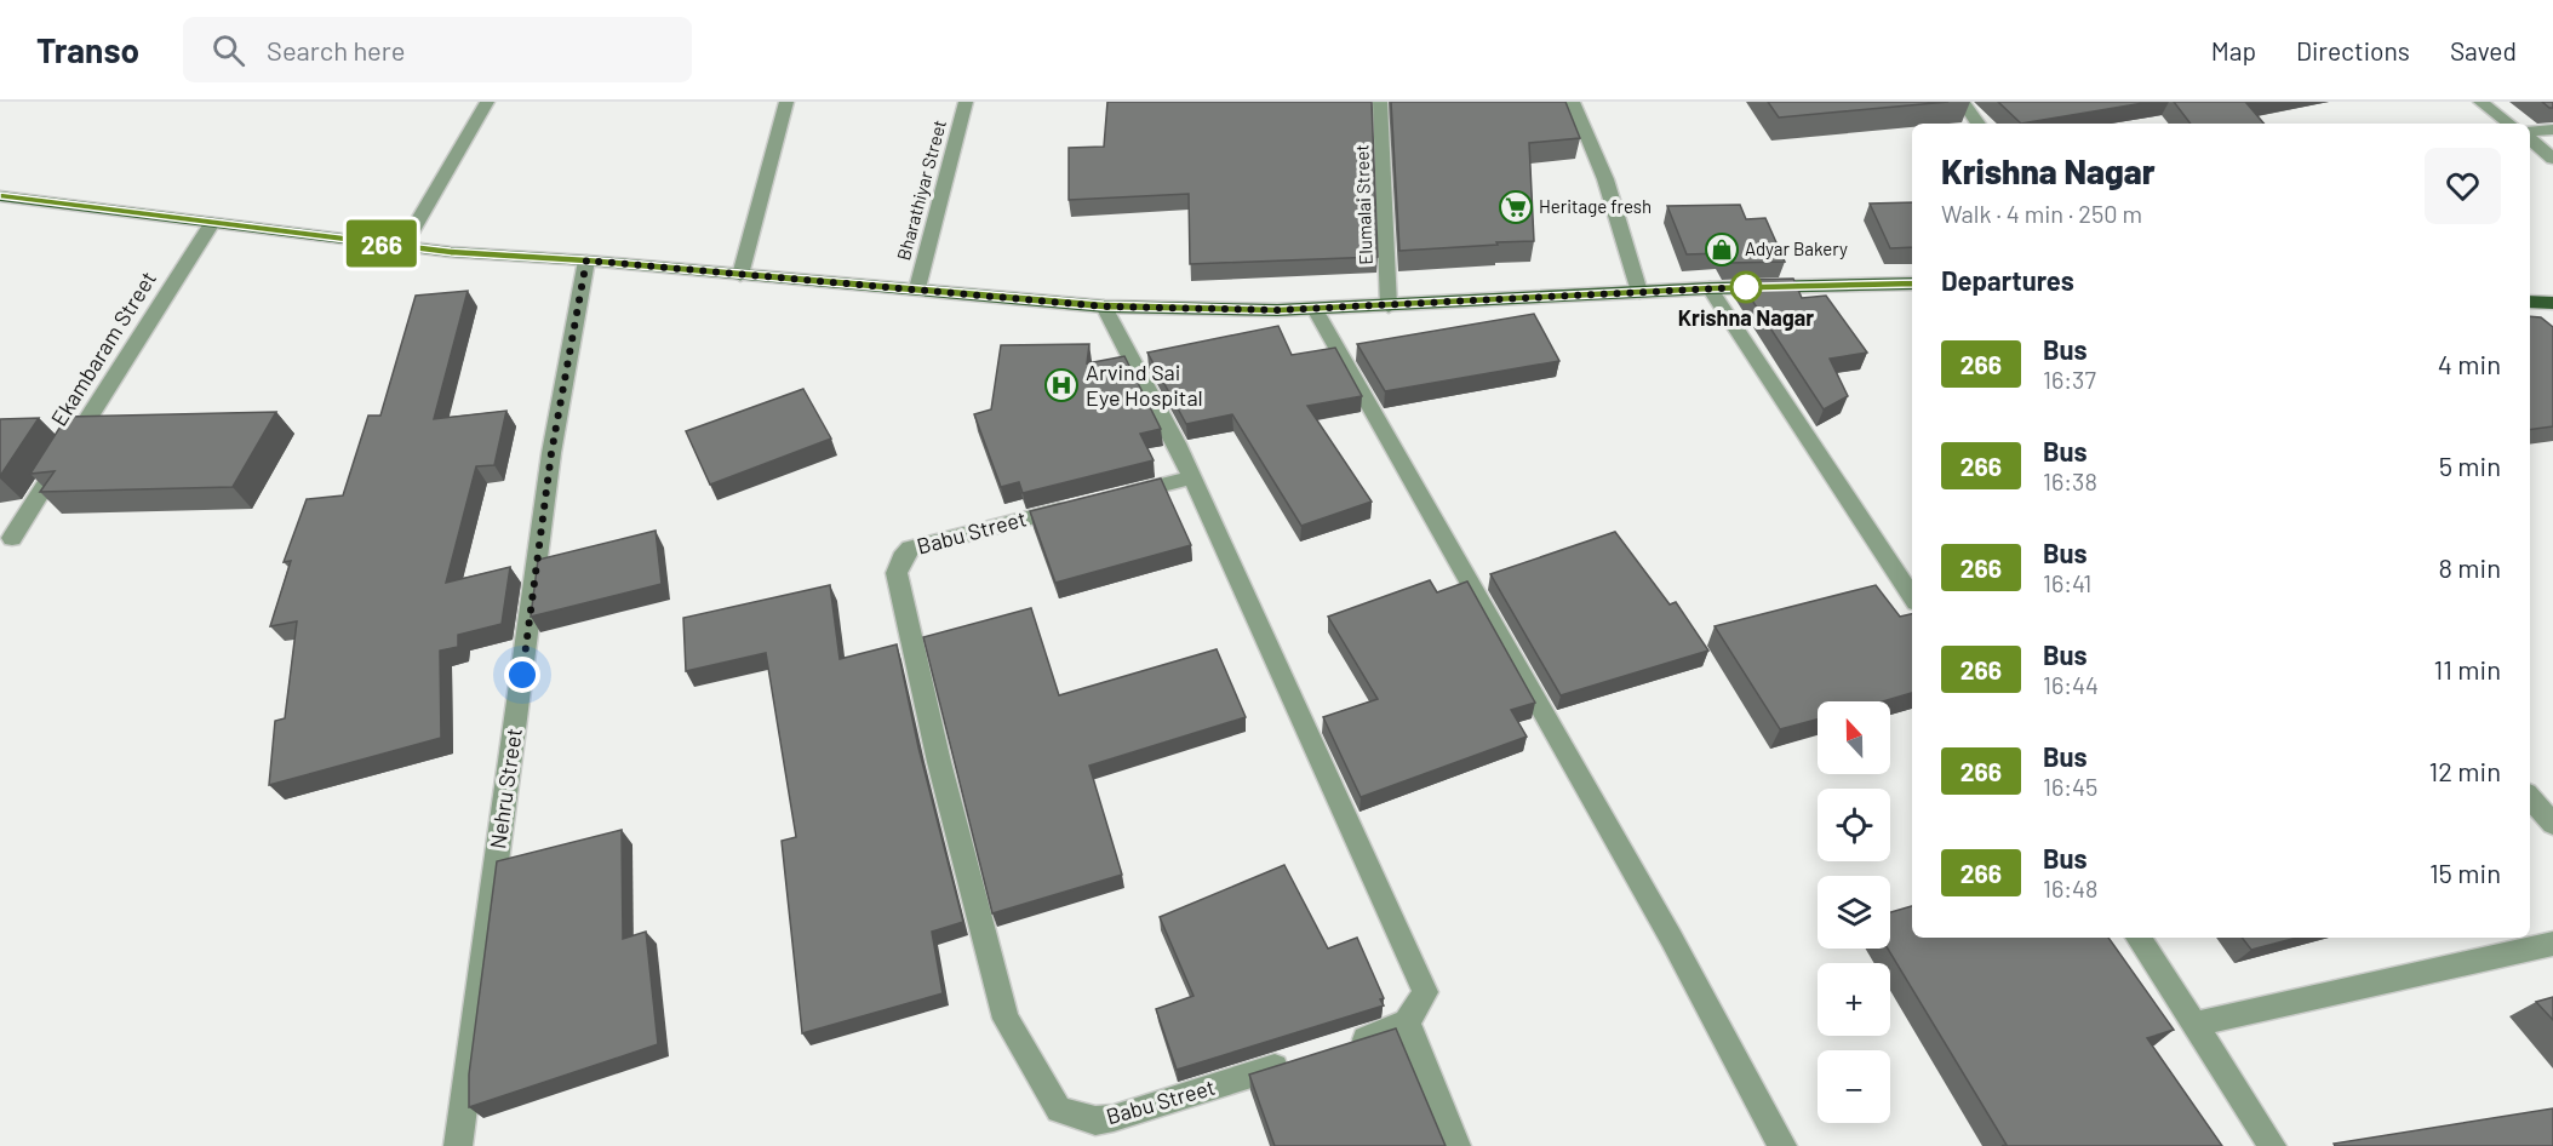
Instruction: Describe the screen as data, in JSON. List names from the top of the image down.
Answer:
{
  "streets": {
    "street": [
      "Bharathiyar Street",
      "Elumalai Street",
      "Ekambaram Street",
      "Babu Street",
      "Nehru Street"
    ]
  },
  "places": {
    "supermarket": ["Heritage fresh"],
    "shop": ["Adyar Bakery"],
    "other": ["Krishna Nagar"],
    "hospital": ["Arvind Sai Eye Hospital"]
  },
  "lines": ["bus line 266"],
  "north": "top",
  "page": {
    "header": "Transo",
    "search": "Search here",
    "nav": ["Map", "Directions", "Saved"],
    "on_map": "266",
    "heading": [
      ["Krishna Nagar", "Walk · 4 min · 250 m"],
      "Departures"
    ],
    "list": [
      {
        "mark": "266",
        "name": "Bus",
        "note": "16:37",
        "value": "4 min"
      },
      {
        "mark": "266",
        "name": "Bus",
        "note": "16:38",
        "value": "5 min"
      },
      {
        "mark": "266",
        "name": "Bus",
        "note": "16:41",
        "value": "8 min"
      },
      {
        "mark": "266",
        "name": "Bus",
        "note": "16:44",
        "value": "11 min"
      },
      {
        "mark": "266",
        "name": "Bus",
        "note": "16:45",
        "value": "12 min"
      },
      {
        "mark": "266",
        "name": "Bus",
        "note": "16:48",
        "value": "15 min"
      }
    ],
    "map_buttons": ["+", "−"]
  }
}
